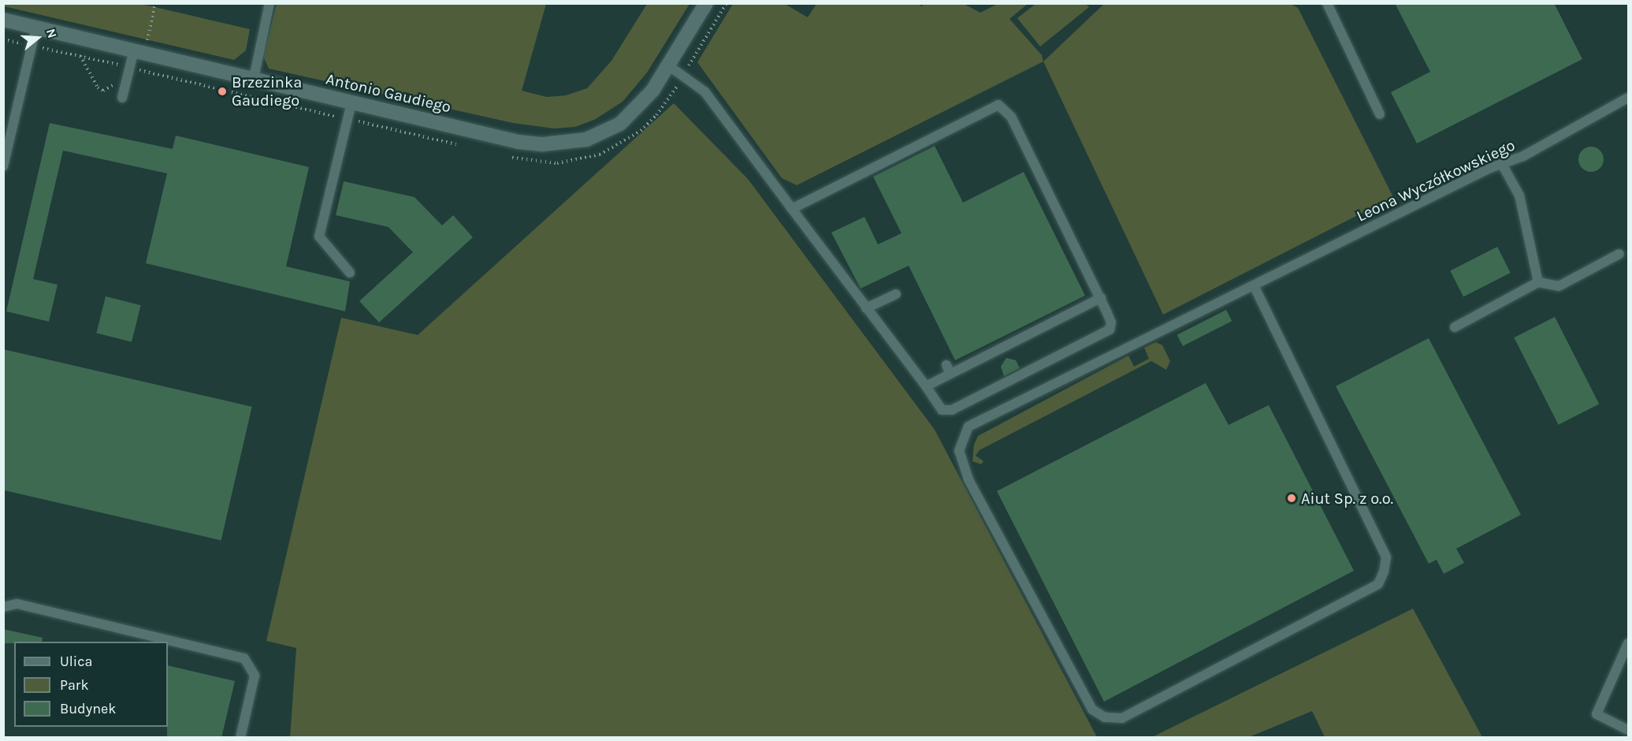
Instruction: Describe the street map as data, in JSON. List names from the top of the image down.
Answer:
{
  "streets": {
    "street": ["Antonio Gaudiego"],
    "lane": ["Leona Wyczółkowskiego"]
  },
  "places": ["Brzezinka Gaudiego", "Aiut Sp. z o.o."],
  "legend": ["Ulica", "Park", "Budynek"],
  "north": "right"
}
